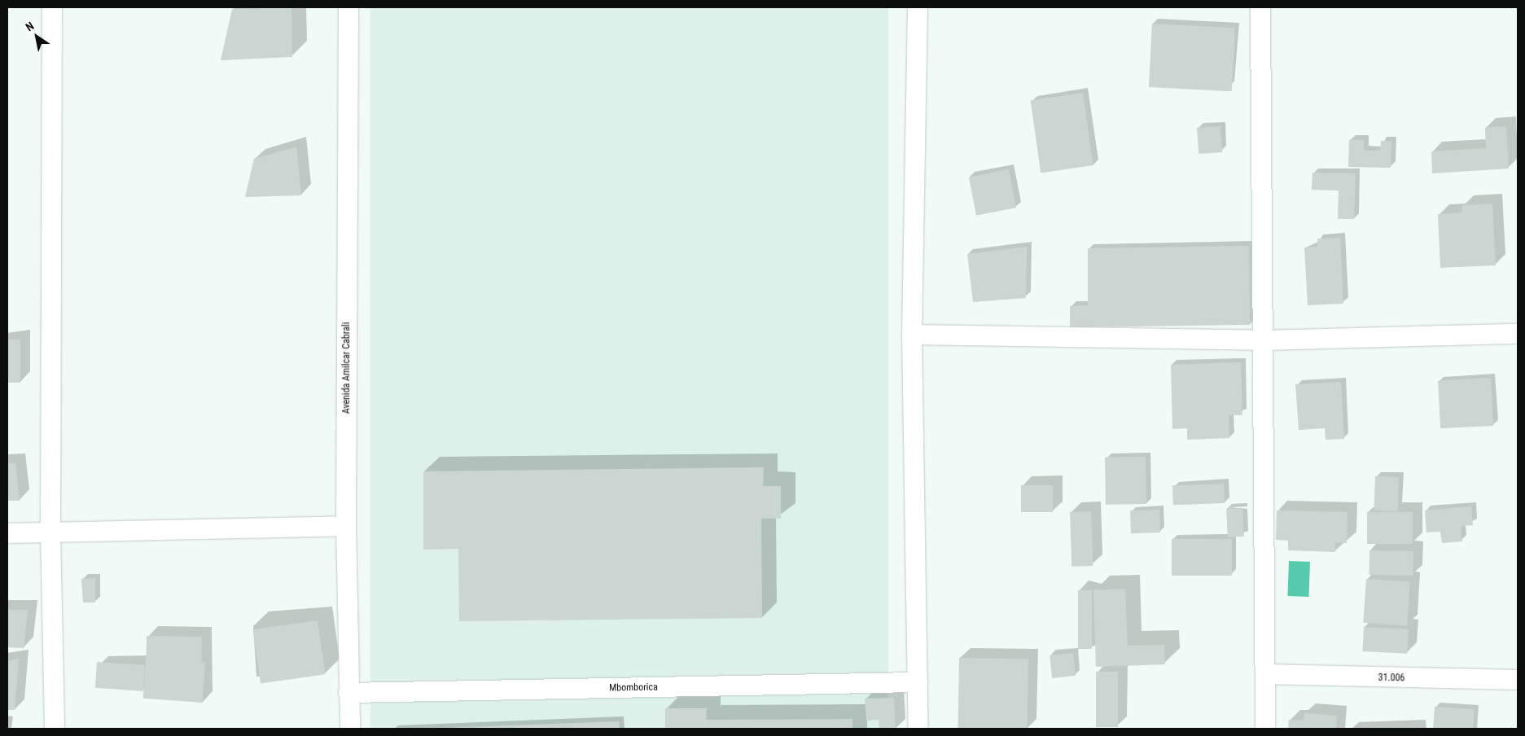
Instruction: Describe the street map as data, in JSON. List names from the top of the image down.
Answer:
{
  "streets": {
    "street": ["Avenida Amilcar Cabrali", "31.006", "Mbomborica"]
  },
  "crossings": [
    ["Avenida Amilcar Cabrali", "Mbomborica"]
  ],
  "north": "top left"
}
